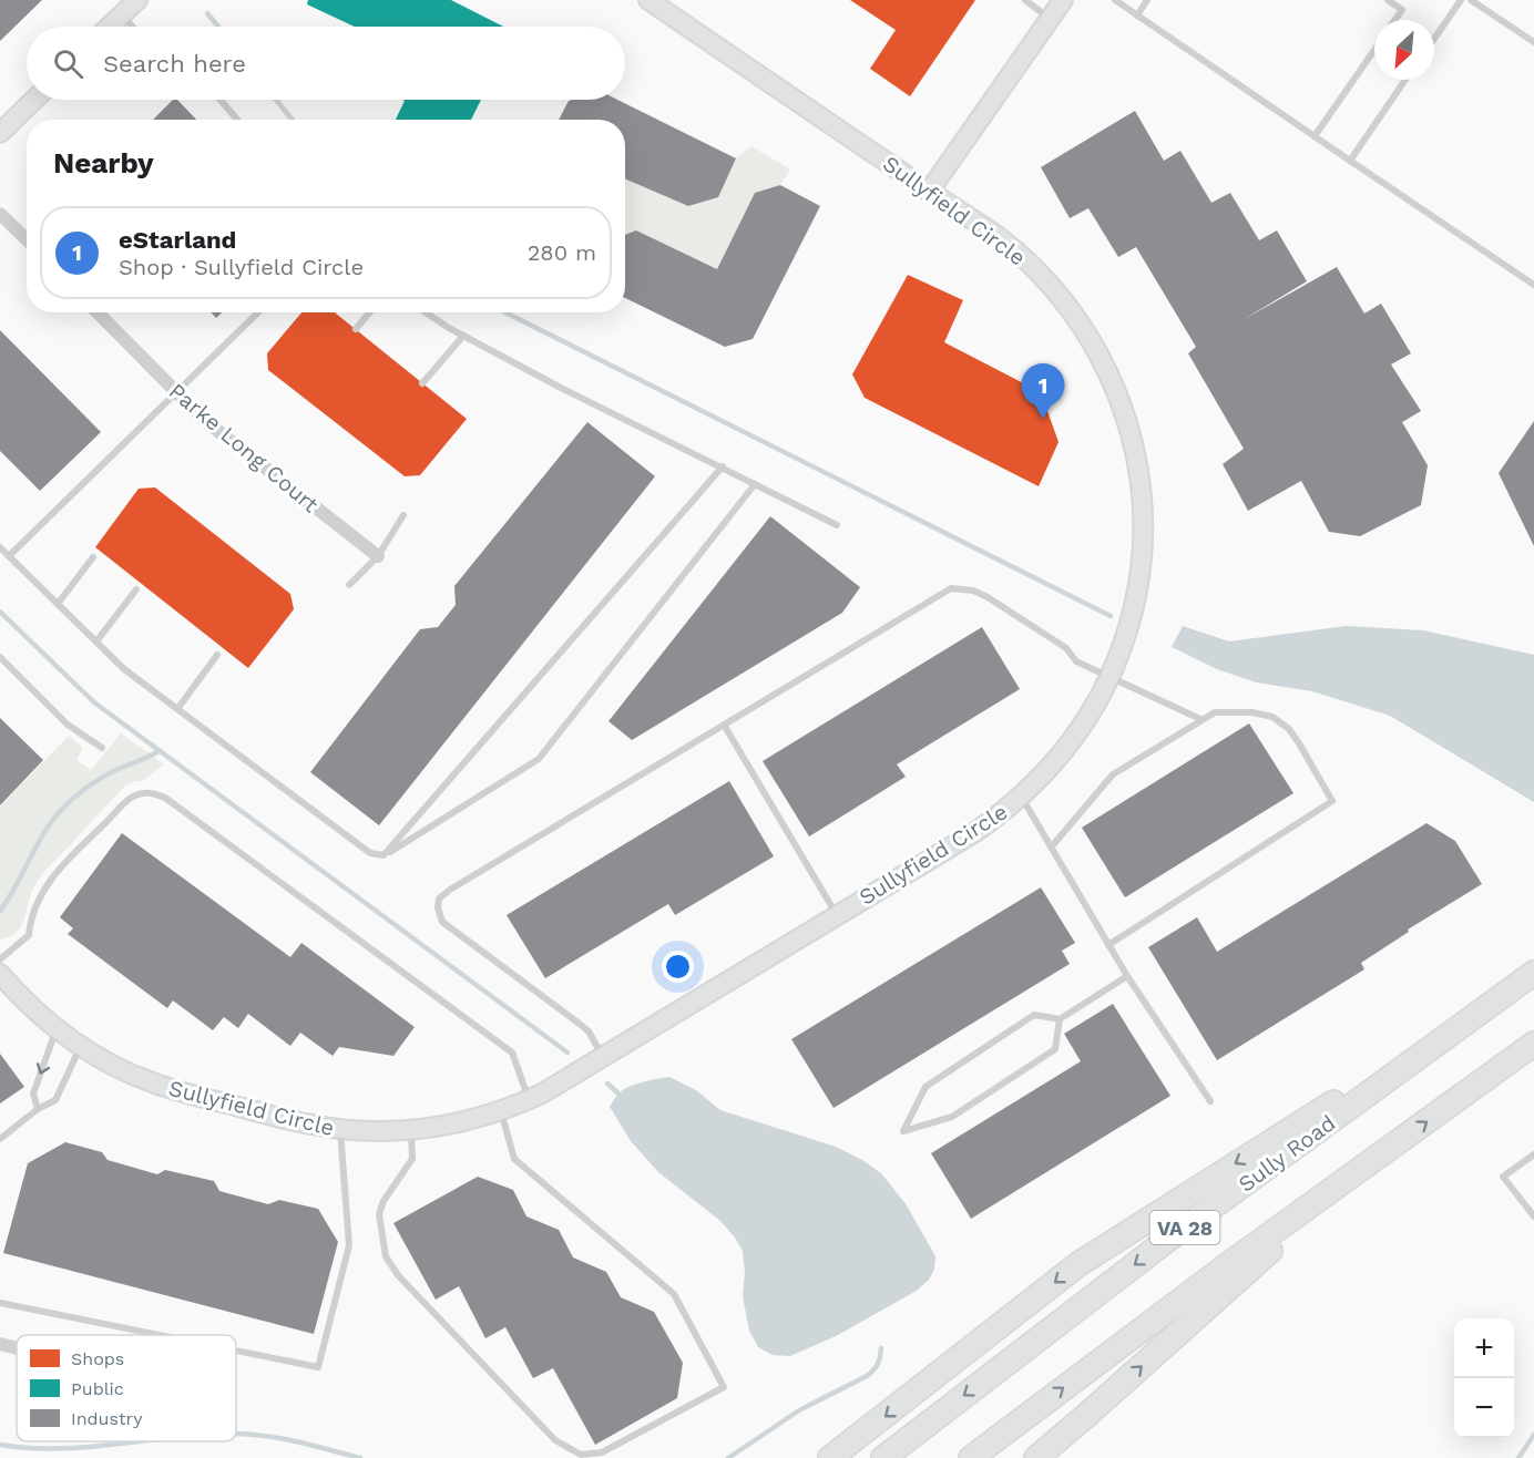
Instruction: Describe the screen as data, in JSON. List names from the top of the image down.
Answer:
{
  "streets": {
    "highway": ["Sully Road", "VA 28"],
    "street": ["Sullyfield Circle", "Parke Long Court"]
  },
  "legend": ["Shops", "Public", "Industry"],
  "north": "bottom left",
  "page": {
    "search": "Search here",
    "heading": "Nearby",
    "list": [
      {
        "mark": "1",
        "name": "eStarland",
        "note": "Shop · Sullyfield Circle",
        "value": "280 m"
      }
    ],
    "pins": "1",
    "map_buttons": ["+", "−"]
  }
}
